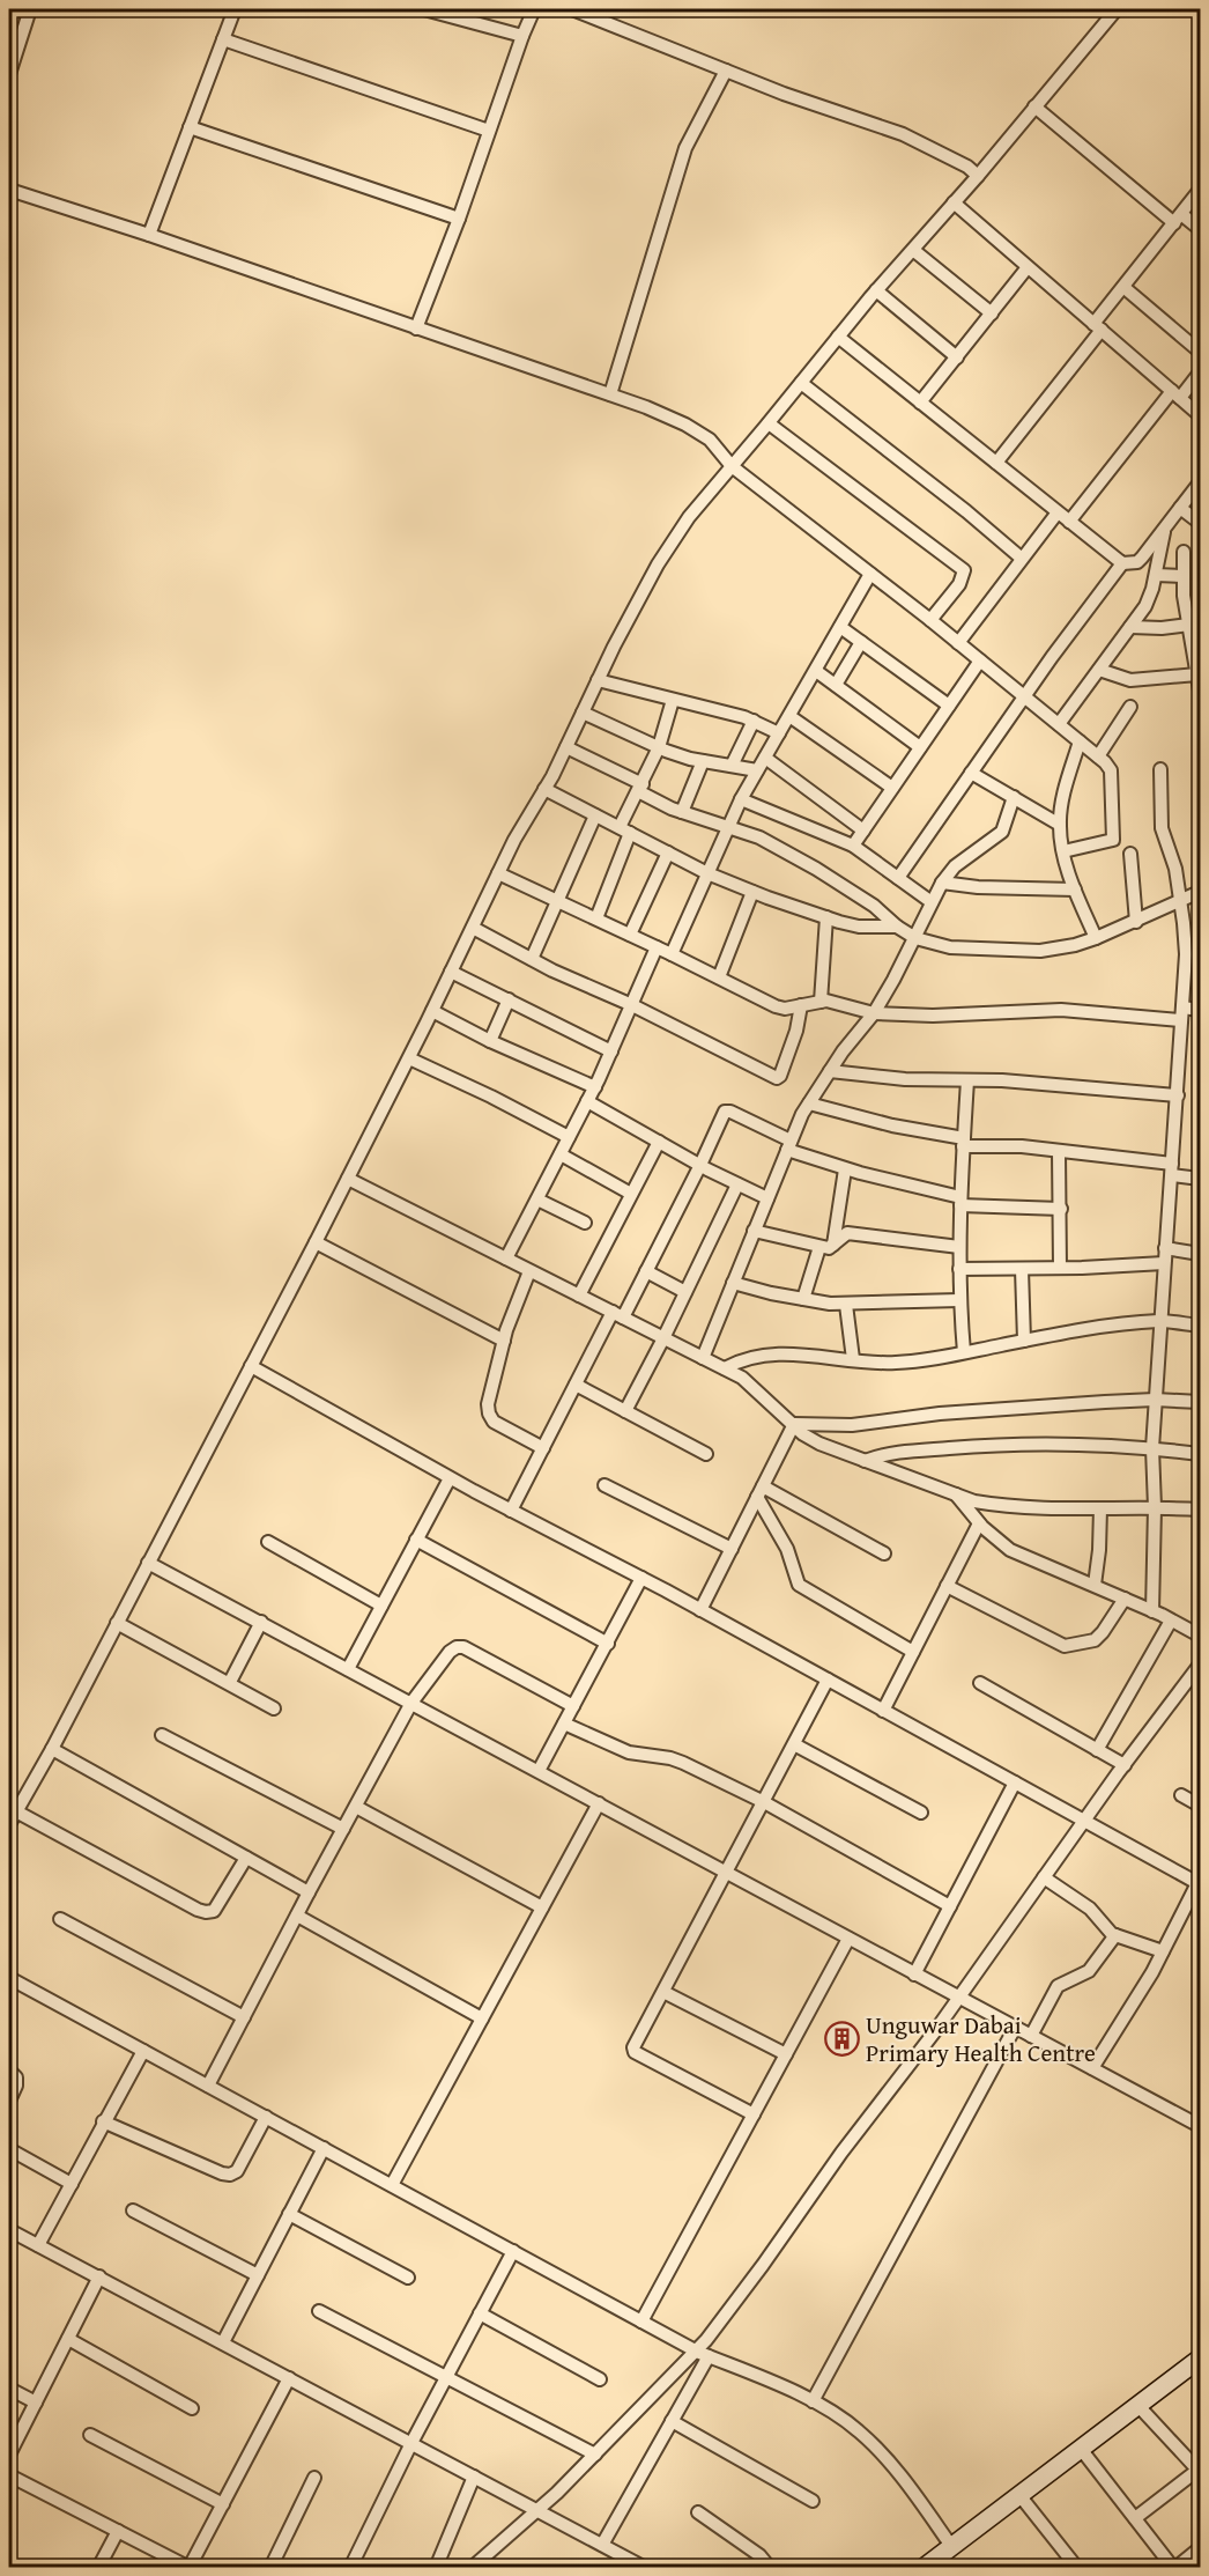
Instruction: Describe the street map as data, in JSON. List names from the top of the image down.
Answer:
{
  "places": {
    "building": ["Unguwar Dabai Primary Health Centre"]
  }
}
